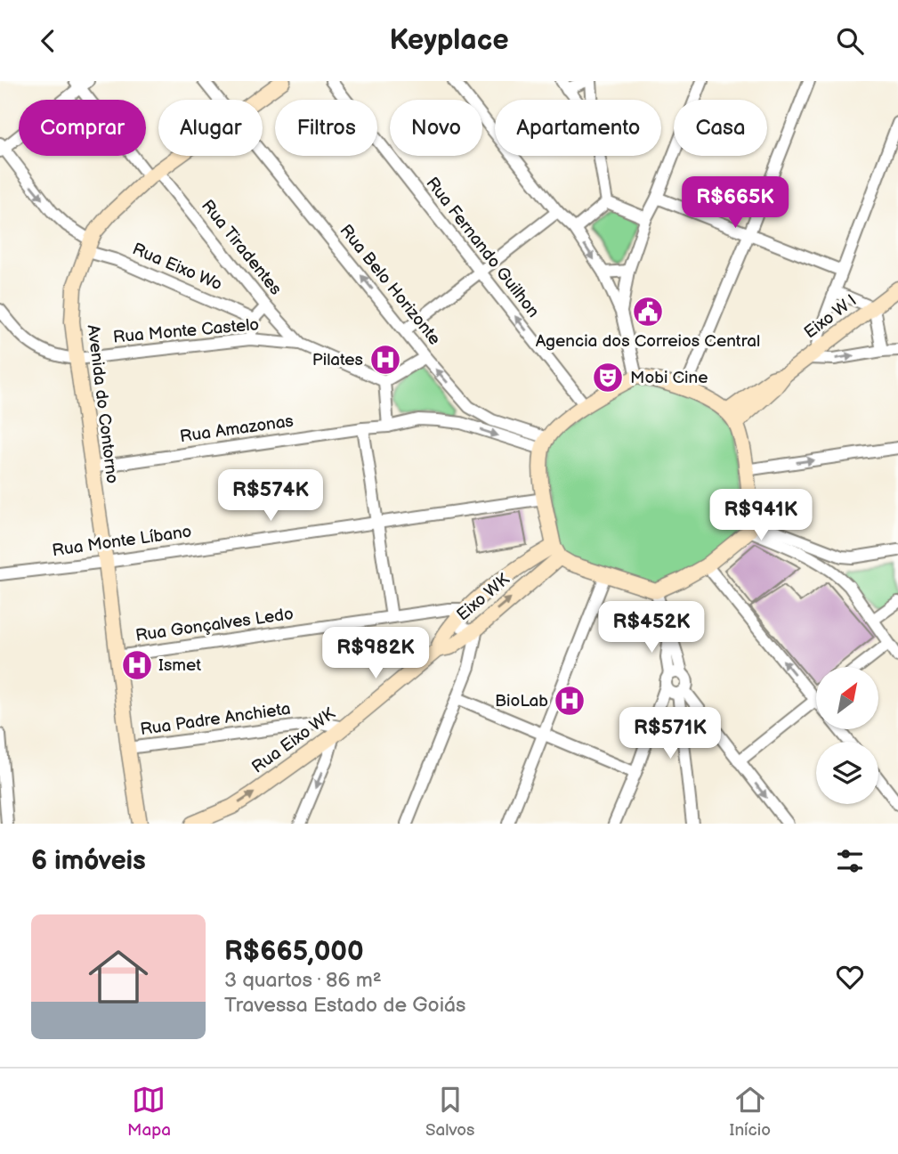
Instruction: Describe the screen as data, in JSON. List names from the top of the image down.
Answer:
{
  "streets": {
    "street": [
      "Rua Tiradentes",
      "Rua Fernando Guilhon",
      "Rua Eixo Wo",
      "Rua Belo Horizonte",
      "Eixo W l",
      "Rua Monte Castelo",
      "Avenida do Contorno",
      "Rua Amazonas",
      "Rua Monte Líbano",
      "Eixo WK",
      "Rua Gonçalves Ledo",
      "Rua Padre Anchieta",
      "Rua Eixo WK"
    ]
  },
  "crossings": [
    ["Rua Tiradentes", "Rua Monte Castelo"],
    ["Rua Tiradentes", "Avenida do Contorno"],
    ["Rua Fernando Guilhon", "Rua Belo Horizonte"],
    ["Rua Fernando Guilhon", "Eixo W l"],
    ["Rua Fernando Guilhon", "Rua Amazonas"],
    ["Rua Fernando Guilhon", "Rua Monte Líbano"],
    ["Rua Fernando Guilhon", "Eixo WK"],
    ["Rua Eixo Wo", "Avenida do Contorno"],
    ["Rua Belo Horizonte", "Eixo W l"],
    ["Rua Belo Horizonte", "Rua Amazonas"],
    ["Rua Belo Horizonte", "Rua Monte Líbano"],
    ["Rua Belo Horizonte", "Eixo WK"],
    ["Eixo W l", "Rua Amazonas"],
    ["Eixo W l", "Rua Monte Líbano"],
    ["Eixo W l", "Eixo WK"],
    ["Rua Monte Castelo", "Avenida do Contorno"],
    ["Avenida do Contorno", "Rua Amazonas"],
    ["Avenida do Contorno", "Rua Monte Líbano"],
    ["Avenida do Contorno", "Rua Gonçalves Ledo"],
    ["Avenida do Contorno", "Rua Padre Anchieta"],
    ["Rua Amazonas", "Rua Monte Líbano"],
    ["Rua Amazonas", "Eixo WK"],
    ["Rua Monte Líbano", "Eixo WK"],
    ["Eixo WK", "Rua Gonçalves Ledo"],
    ["Eixo WK", "Rua Eixo WK"],
    ["Rua Padre Anchieta", "Rua Eixo WK"]
  ],
  "one_way": ["Rua Eixo Wo", "Rua Belo Horizonte", "Rua Eixo WK"],
  "places": {
    "public building": ["Agencia dos Correios Central"],
    "hospital": ["Pilates", "Ismet", "BioLab"],
    "theatre": ["Mobi Cine"]
  },
  "north": "top right",
  "page": {
    "header": "Keyplace",
    "chip": [
      "Comprar",
      "Alugar",
      "Filtros",
      "Novo",
      "Apartamento",
      "Casa"
    ],
    "price": [
      "R$665K",
      "R$574K",
      "R$941K",
      "R$452K",
      "R$982K",
      "R$571K"
    ],
    "heading": "6 imóveis",
    "list": [
      {
        "name": "R$665,000",
        "note": "3 quartos · 86 m² · Travessa Estado de Goiás"
      }
    ],
    "tabs": ["Mapa", "Salvos", "Início"]
  }
}
